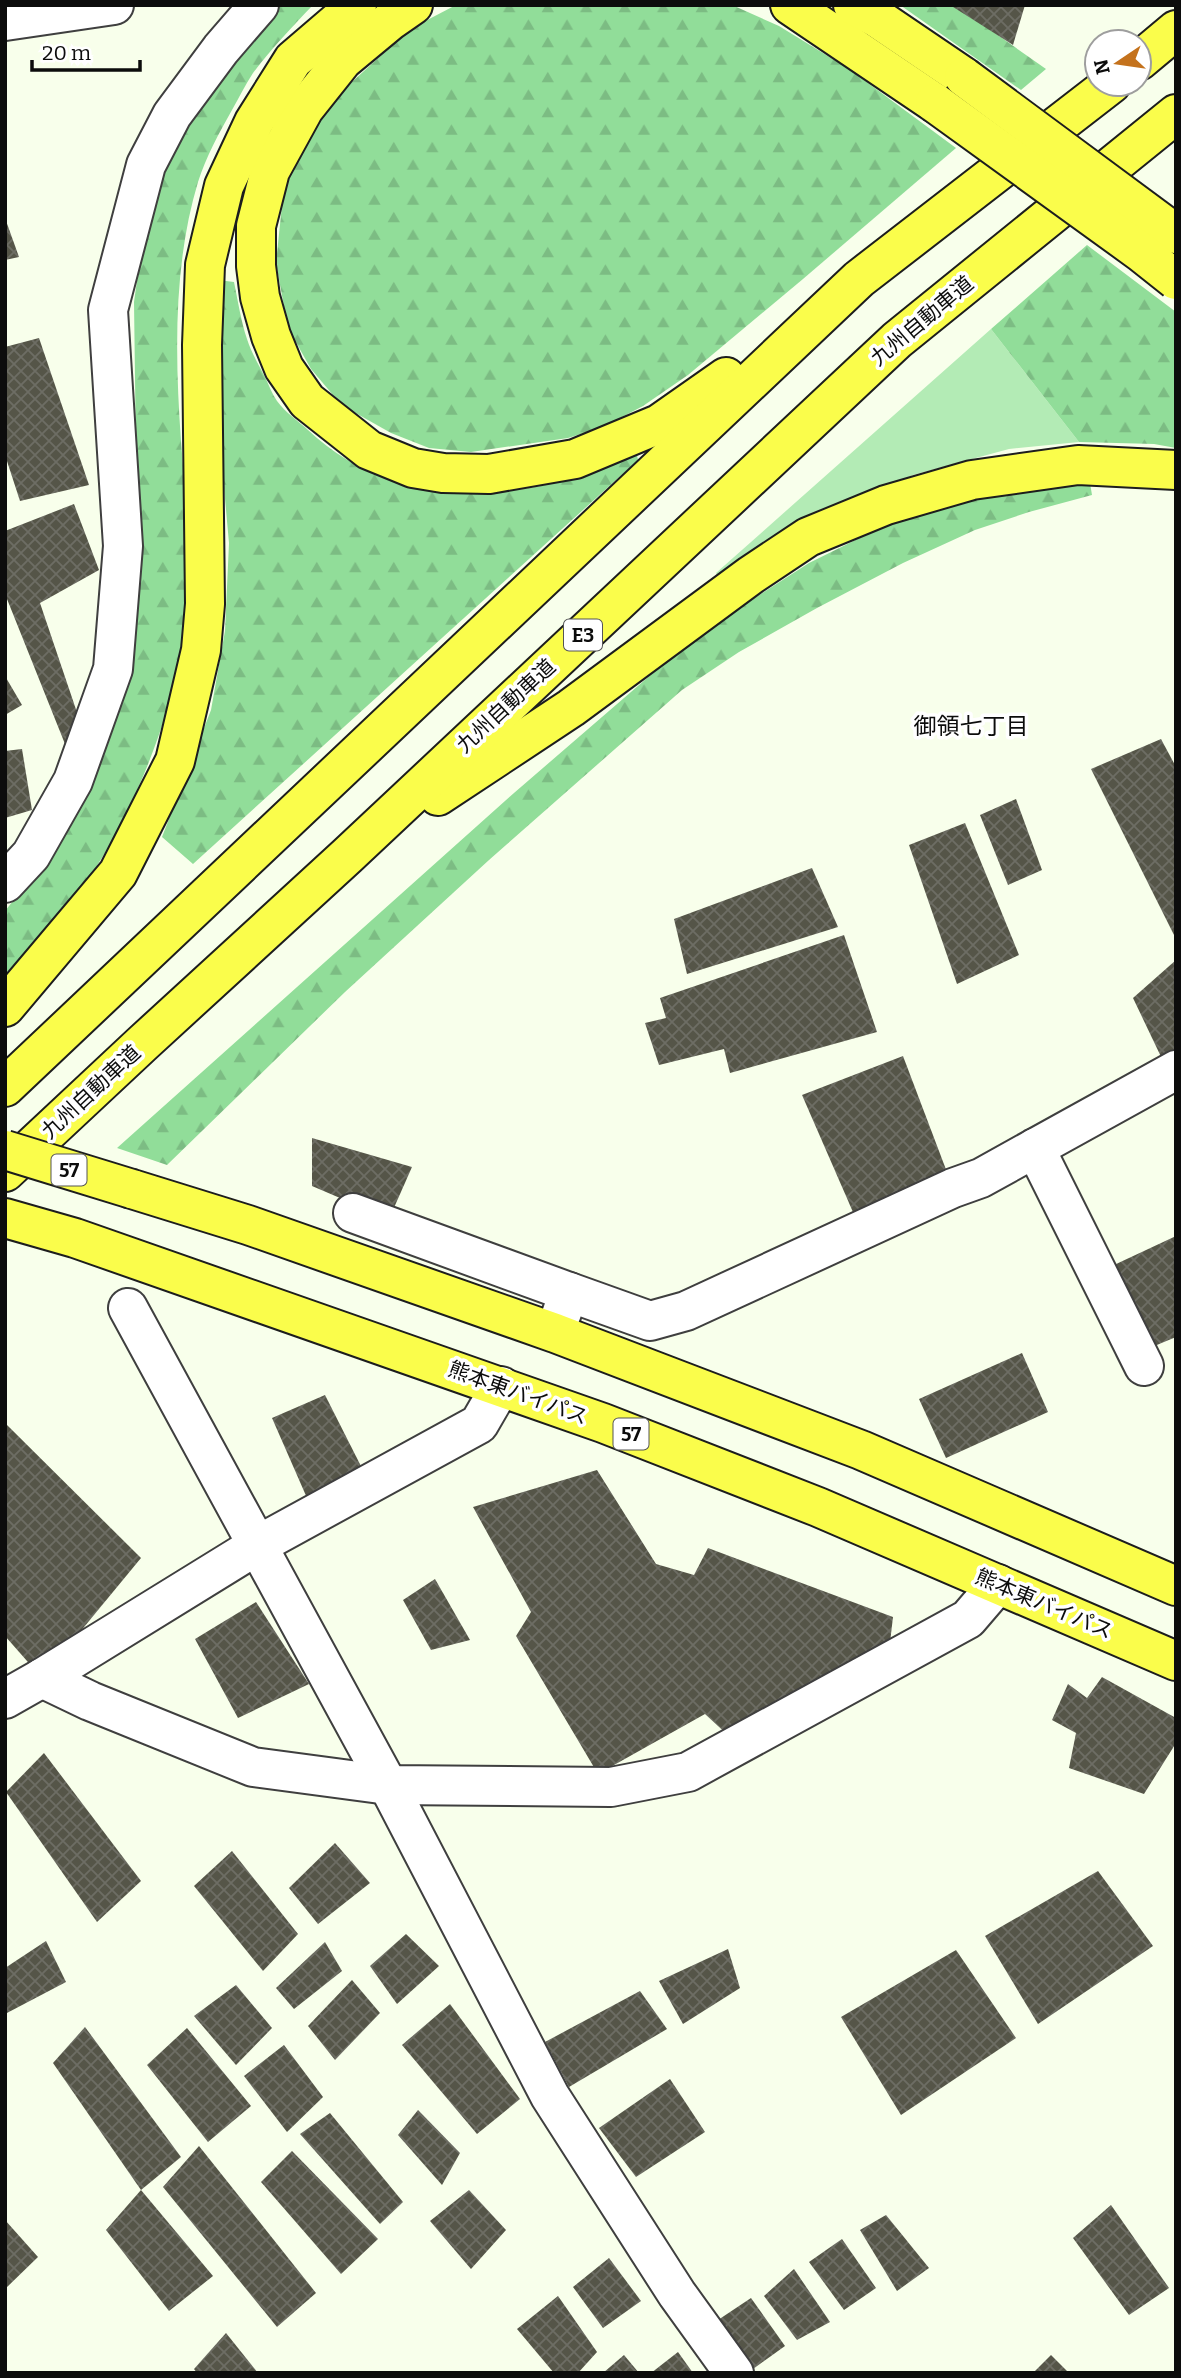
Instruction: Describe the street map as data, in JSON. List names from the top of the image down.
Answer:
{
  "streets": {
    "highway": [
      "九州自動車道",
      "E3",
      "57",
      "熊本東バイパス"
    ]
  },
  "districts": ["御領七丁目"],
  "scale_bar": "20 m",
  "north": "left"
}
